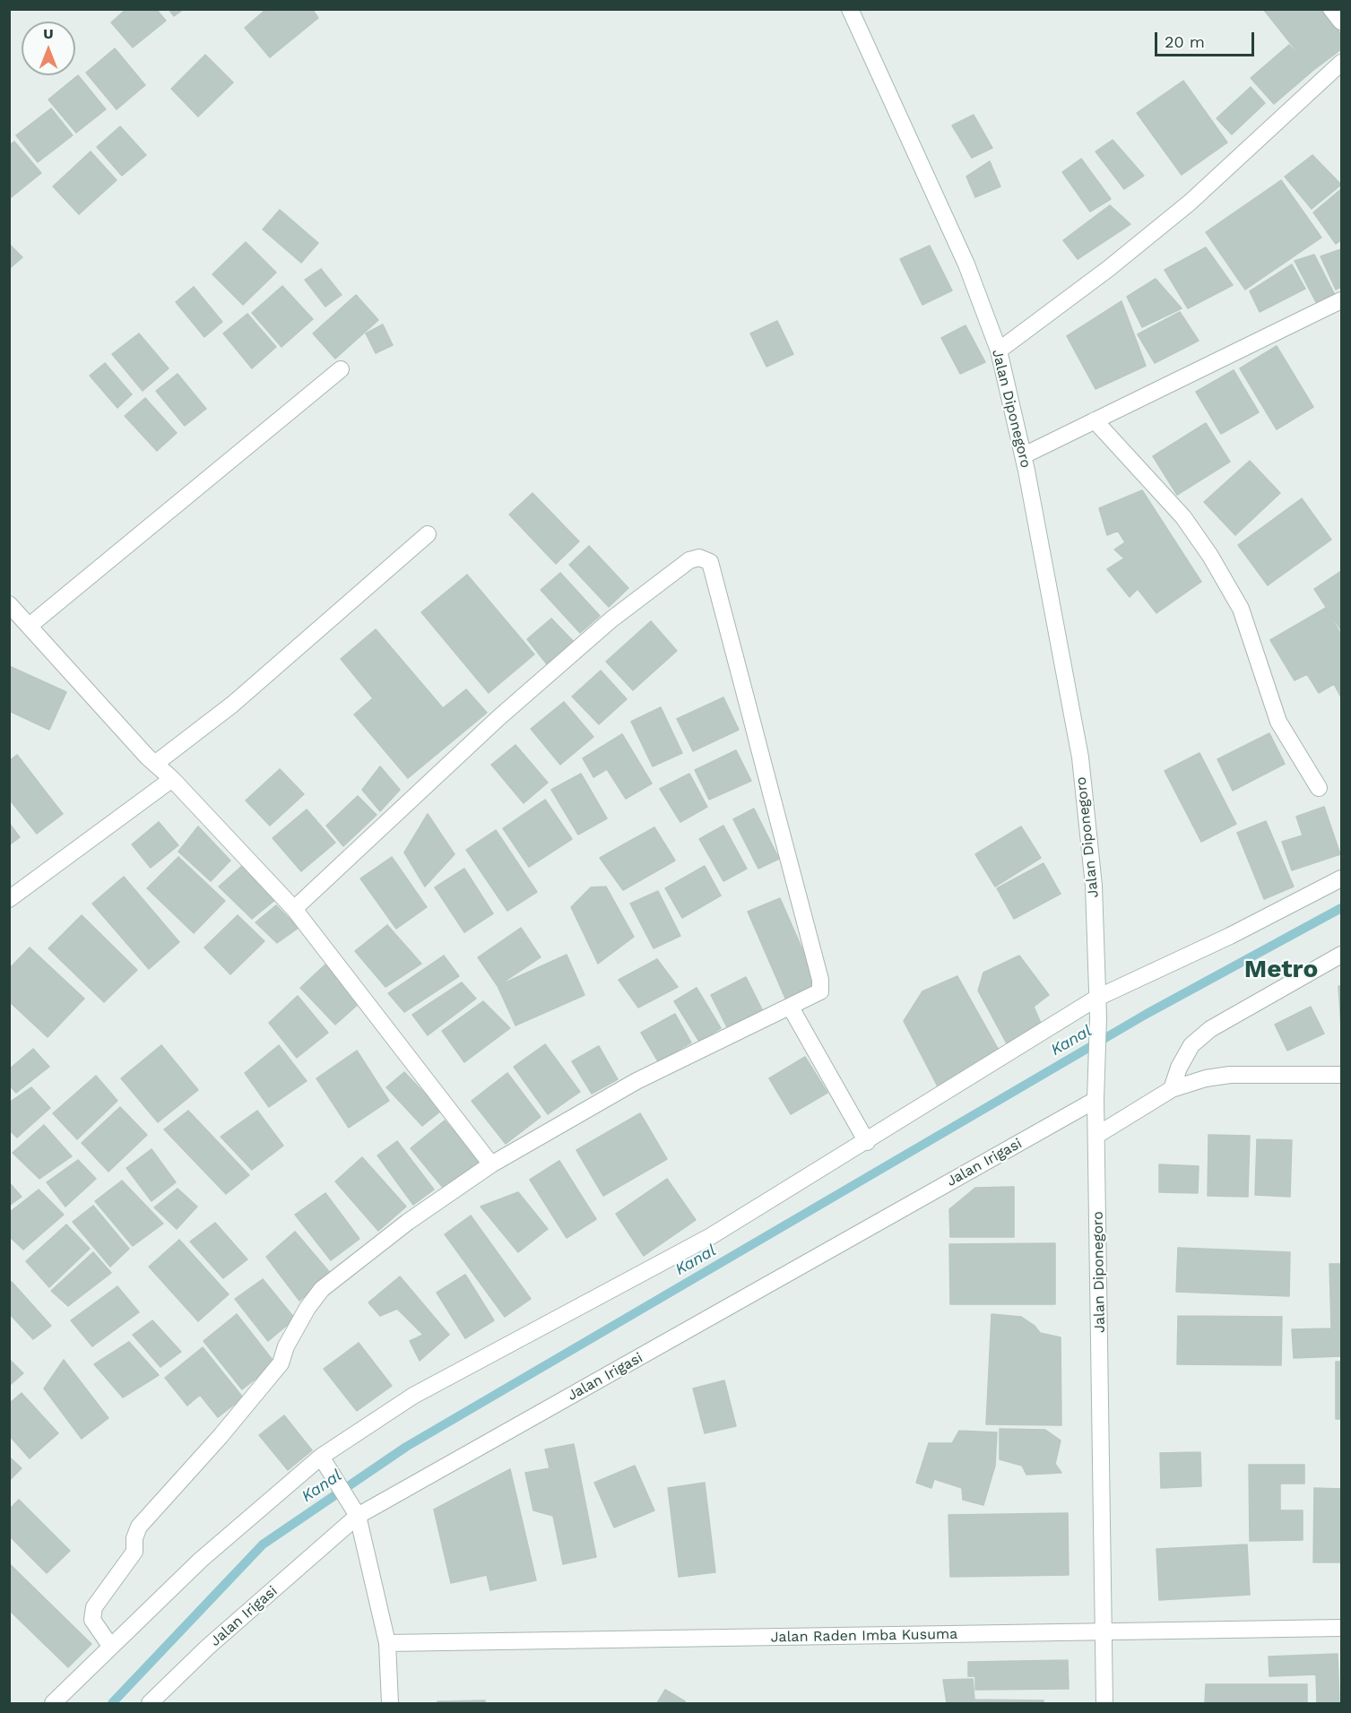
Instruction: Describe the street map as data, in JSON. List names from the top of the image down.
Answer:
{
  "streets": {
    "street": ["Jalan Diponegoro", "Jalan Irigasi", "Jalan Raden Imba Kusuma"]
  },
  "crossings": [
    ["Jalan Diponegoro", "Jalan Irigasi"],
    ["Jalan Diponegoro", "Jalan Raden Imba Kusuma"]
  ],
  "districts": ["Metro"],
  "water": ["Kanal"],
  "scale_bar": "20 m",
  "north": "top"
}
